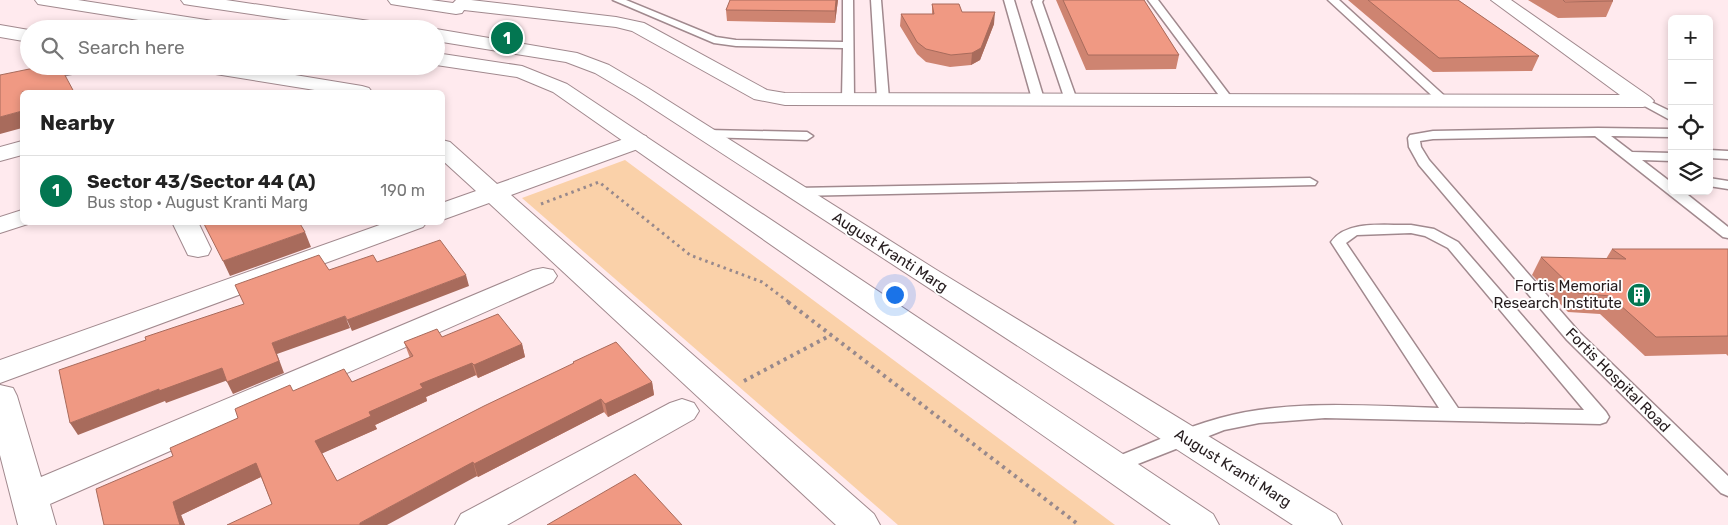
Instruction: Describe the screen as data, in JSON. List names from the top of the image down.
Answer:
{
  "streets": {
    "street": ["August Kranti Marg"],
    "lane": ["Fortis Hospital Road"]
  },
  "places": {
    "building": ["Fortis Memorial Research Institute"]
  },
  "page": {
    "map_buttons": ["+", "−"],
    "pins": "1",
    "search": "Search here",
    "heading": "Nearby",
    "list": [
      {
        "mark": "1",
        "name": "Sector 43/Sector 44 (A)",
        "note": "Bus stop · August Kranti Marg",
        "value": "190 m"
      }
    ]
  }
}
